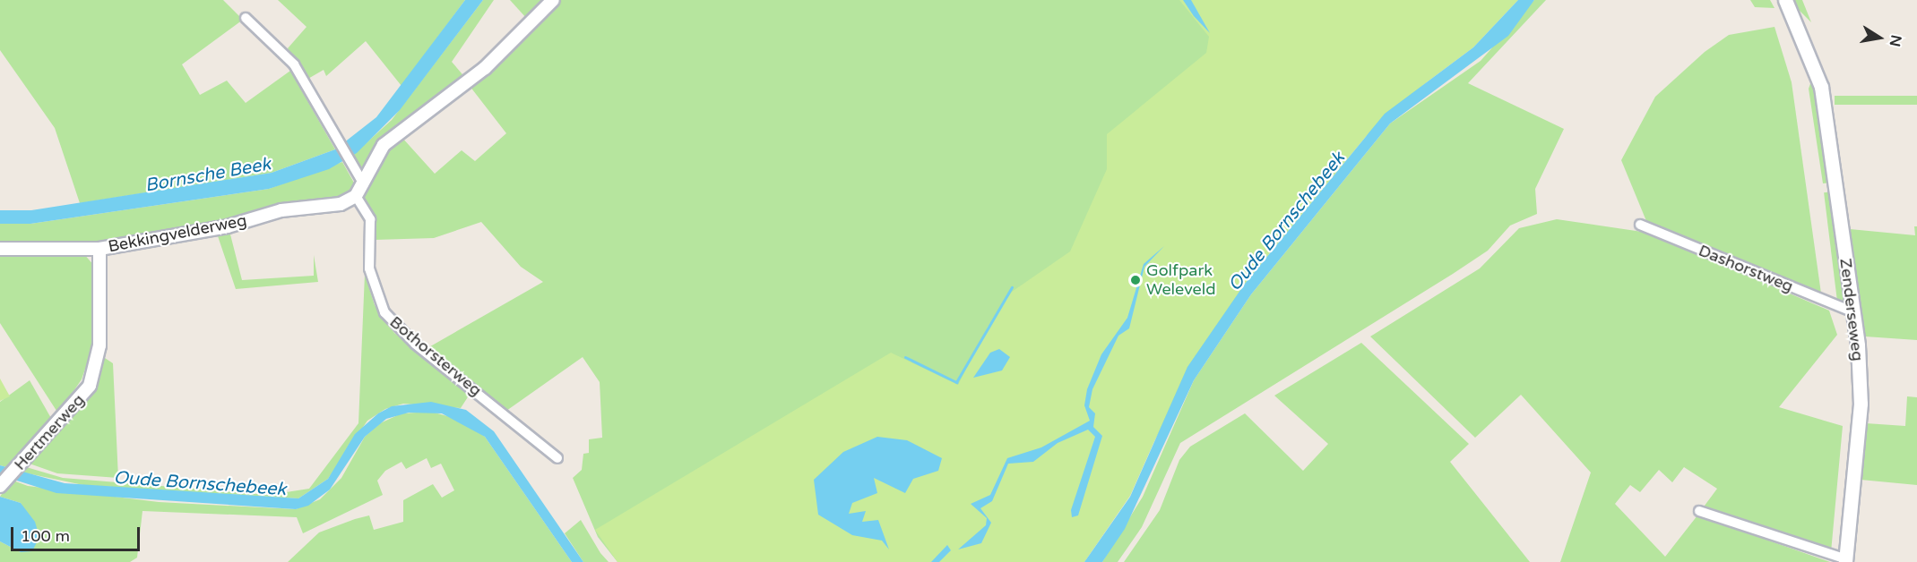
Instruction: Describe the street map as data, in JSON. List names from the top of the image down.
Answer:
{
  "streets": {
    "main road": ["Zenderseweg"],
    "street": [
      "Bekkingvelderweg",
      "Dashorstweg",
      "Bothorsterweg",
      "Hertmerweg"
    ]
  },
  "crossings": [
    ["Bekkingvelderweg", "Bothorsterweg"],
    ["Bekkingvelderweg", "Hertmerweg"],
    ["Dashorstweg", "Zenderseweg"]
  ],
  "water": ["Bornsche Beek", "Oude Bornschebeek"],
  "places": ["Golfpark Weleveld"],
  "scale_bar": "100 m",
  "north": "right"
}
